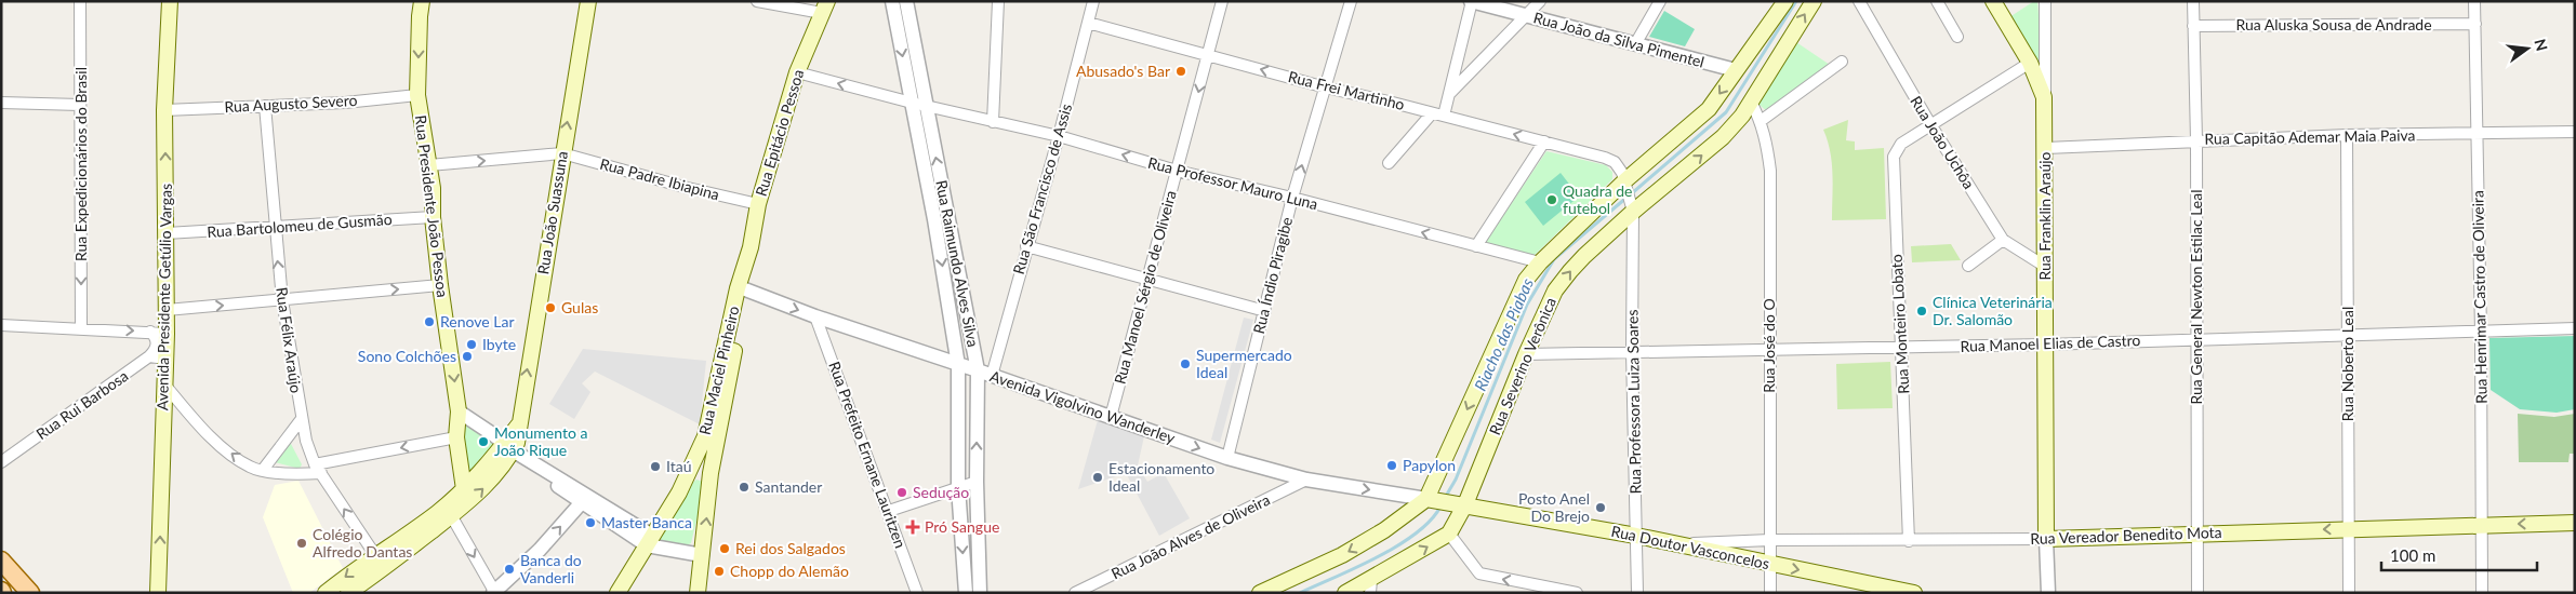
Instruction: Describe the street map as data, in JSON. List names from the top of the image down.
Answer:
{
  "streets": {
    "main road": [
      "Rua Epitácio Pessoa",
      "Rua Presidente João Pessoa",
      "Rua João Suassuna",
      "Rua Franklin Araújo",
      "Avenida Presidente Getúlio Vargas",
      "Rua Severino Verônica",
      "Rua Maciel Pinheiro",
      "Rua Vereador Benedito Mota",
      "Rua Doutor Vasconcelos"
    ],
    "street": [
      "Rua Aluska Sousa de Andrade",
      "Rua João da Silva Pimentel",
      "Rua Frei Martinho",
      "Rua Augusto Severo",
      "Rua Capitão Ademar Maia Paiva",
      "Rua João Uchôa",
      "Rua Expedicionários do Brasil",
      "Rua Padre Ibiapina",
      "Rua Professor Mauro Luna",
      "Rua São Francisco de Assis",
      "Rua Bartolomeu de Gusmão",
      "Rua Raimundo Alves Silva",
      "Rua Índio Piragibe",
      "Rua Manoel Sérgio de Oliveira",
      "Rua General Newton Estilac Leal",
      "Rua Henrimar Castro de Oliveira",
      "Rua Monteiro Lobato",
      "Rua Félix Araújo",
      "Rua Manoel Elias de Castro",
      "Rua José do O",
      "Rua Noberto Leal",
      "Rua Professora Luiza Soares",
      "Rua Rui Barbosa",
      "Avenida Vigolvino Wanderley",
      "Rua Prefeito Ernane Lauritzen",
      "Rua João Alves de Oliveira"
    ]
  },
  "crossings": [
    ["Rua Aluska Sousa de Andrade", "Rua General Newton Estilac Leal"],
    ["Rua Aluska Sousa de Andrade", "Rua Henrimar Castro de Oliveira"],
    ["Rua João da Silva Pimentel", "Rua Severino Verônica"],
    ["Rua Frei Martinho", "Rua São Francisco de Assis"],
    ["Rua Frei Martinho", "Rua Índio Piragibe"],
    ["Rua Frei Martinho", "Rua Manoel Sérgio de Oliveira"],
    ["Rua Frei Martinho", "Rua Severino Verônica"],
    ["Rua Frei Martinho", "Rua Professora Luiza Soares"],
    ["Rua Augusto Severo", "Rua Presidente João Pessoa"],
    ["Rua Augusto Severo", "Avenida Presidente Getúlio Vargas"],
    ["Rua Augusto Severo", "Rua Félix Araújo"],
    ["Rua Epitácio Pessoa", "Rua Padre Ibiapina"],
    ["Rua Epitácio Pessoa", "Rua Maciel Pinheiro"],
    ["Rua Epitácio Pessoa", "Avenida Vigolvino Wanderley"],
    ["Rua Capitão Ademar Maia Paiva", "Rua Franklin Araújo"],
    ["Rua Capitão Ademar Maia Paiva", "Rua General Newton Estilac Leal"],
    ["Rua Capitão Ademar Maia Paiva", "Rua Henrimar Castro de Oliveira"],
    ["Rua Capitão Ademar Maia Paiva", "Rua Noberto Leal"],
    ["Rua João Uchôa", "Rua Franklin Araújo"],
    ["Rua João Uchôa", "Rua Monteiro Lobato"],
    ["Rua Padre Ibiapina", "Rua João Suassuna"],
    ["Rua Professor Mauro Luna", "Rua São Francisco de Assis"],
    ["Rua Professor Mauro Luna", "Rua Raimundo Alves Silva"],
    ["Rua Professor Mauro Luna", "Rua Índio Piragibe"],
    ["Rua Professor Mauro Luna", "Rua Manoel Sérgio de Oliveira"],
    ["Rua Professor Mauro Luna", "Rua Severino Verônica"],
    ["Rua São Francisco de Assis", "Avenida Vigolvino Wanderley"],
    ["Rua Presidente João Pessoa", "Rua Bartolomeu de Gusmão"],
    ["Rua Franklin Araújo", "Rua Manoel Elias de Castro"],
    ["Rua Franklin Araújo", "Rua Vereador Benedito Mota"],
    ["Rua Bartolomeu de Gusmão", "Avenida Presidente Getúlio Vargas"],
    ["Rua Bartolomeu de Gusmão", "Rua Félix Araújo"],
    ["Rua Raimundo Alves Silva", "Avenida Vigolvino Wanderley"],
    ["Rua Índio Piragibe", "Avenida Vigolvino Wanderley"],
    ["Rua Manoel Sérgio de Oliveira", "Avenida Vigolvino Wanderley"],
    ["Rua General Newton Estilac Leal", "Rua Manoel Elias de Castro"],
    ["Rua General Newton Estilac Leal", "Rua Vereador Benedito Mota"],
    ["Rua Henrimar Castro de Oliveira", "Rua Manoel Elias de Castro"],
    ["Rua Henrimar Castro de Oliveira", "Rua Vereador Benedito Mota"],
    ["Rua Monteiro Lobato", "Rua Manoel Elias de Castro"],
    ["Rua Monteiro Lobato", "Rua Vereador Benedito Mota"],
    ["Rua Manoel Elias de Castro", "Rua José do O"],
    ["Rua Manoel Elias de Castro", "Rua Noberto Leal"],
    ["Rua Manoel Elias de Castro", "Rua Severino Verônica"],
    ["Rua Manoel Elias de Castro", "Rua Professora Luiza Soares"],
    ["Rua José do O", "Rua Severino Verônica"],
    ["Rua José do O", "Rua Vereador Benedito Mota"],
    ["Rua José do O", "Rua Doutor Vasconcelos"],
    ["Rua Noberto Leal", "Rua Vereador Benedito Mota"],
    ["Rua Severino Verônica", "Rua Professora Luiza Soares"],
    ["Rua Severino Verônica", "Avenida Vigolvino Wanderley"],
    ["Rua Severino Verônica", "Rua Doutor Vasconcelos"],
    ["Rua Maciel Pinheiro", "Avenida Vigolvino Wanderley"],
    ["Rua Professora Luiza Soares", "Rua Doutor Vasconcelos"],
    ["Avenida Vigolvino Wanderley", "Rua Prefeito Ernane Lauritzen"],
    ["Avenida Vigolvino Wanderley", "Rua João Alves de Oliveira"],
    ["Avenida Vigolvino Wanderley", "Rua Doutor Vasconcelos"],
    ["Rua Vereador Benedito Mota", "Rua Doutor Vasconcelos"]
  ],
  "one_way": [
    "Rua Frei Martinho",
    "Rua Expedicionários do Brasil",
    "Rua Professor Mauro Luna",
    "Rua Presidente João Pessoa",
    "Rua João Suassuna",
    "Avenida Presidente Getúlio Vargas",
    "Rua Félix Araújo",
    "Avenida Vigolvino Wanderley"
  ],
  "water": ["Riacho das Piabas"],
  "places": {
    "other": [
      "Abusado's Bar",
      "Quadra de futebol",
      "Gulas",
      "Clínica Veterinária Dr. Salomão",
      "Renove Lar",
      "Ibyte",
      "Sono Colchões",
      "Supermercado Ideal",
      "Monumento a João Rique",
      "Papylon",
      "Itaú",
      "Estacionamento Ideal",
      "Santander",
      "Sedução",
      "Posto Anel Do Brejo",
      "Master Banca",
      "Colégio Alfredo Dantas",
      "Rei dos Salgados",
      "Banca do Vanderli",
      "Chopp do Alemão"
    ],
    "health": ["Pró Sangue"]
  },
  "scale_bar": "100 m",
  "north": "right"
}
